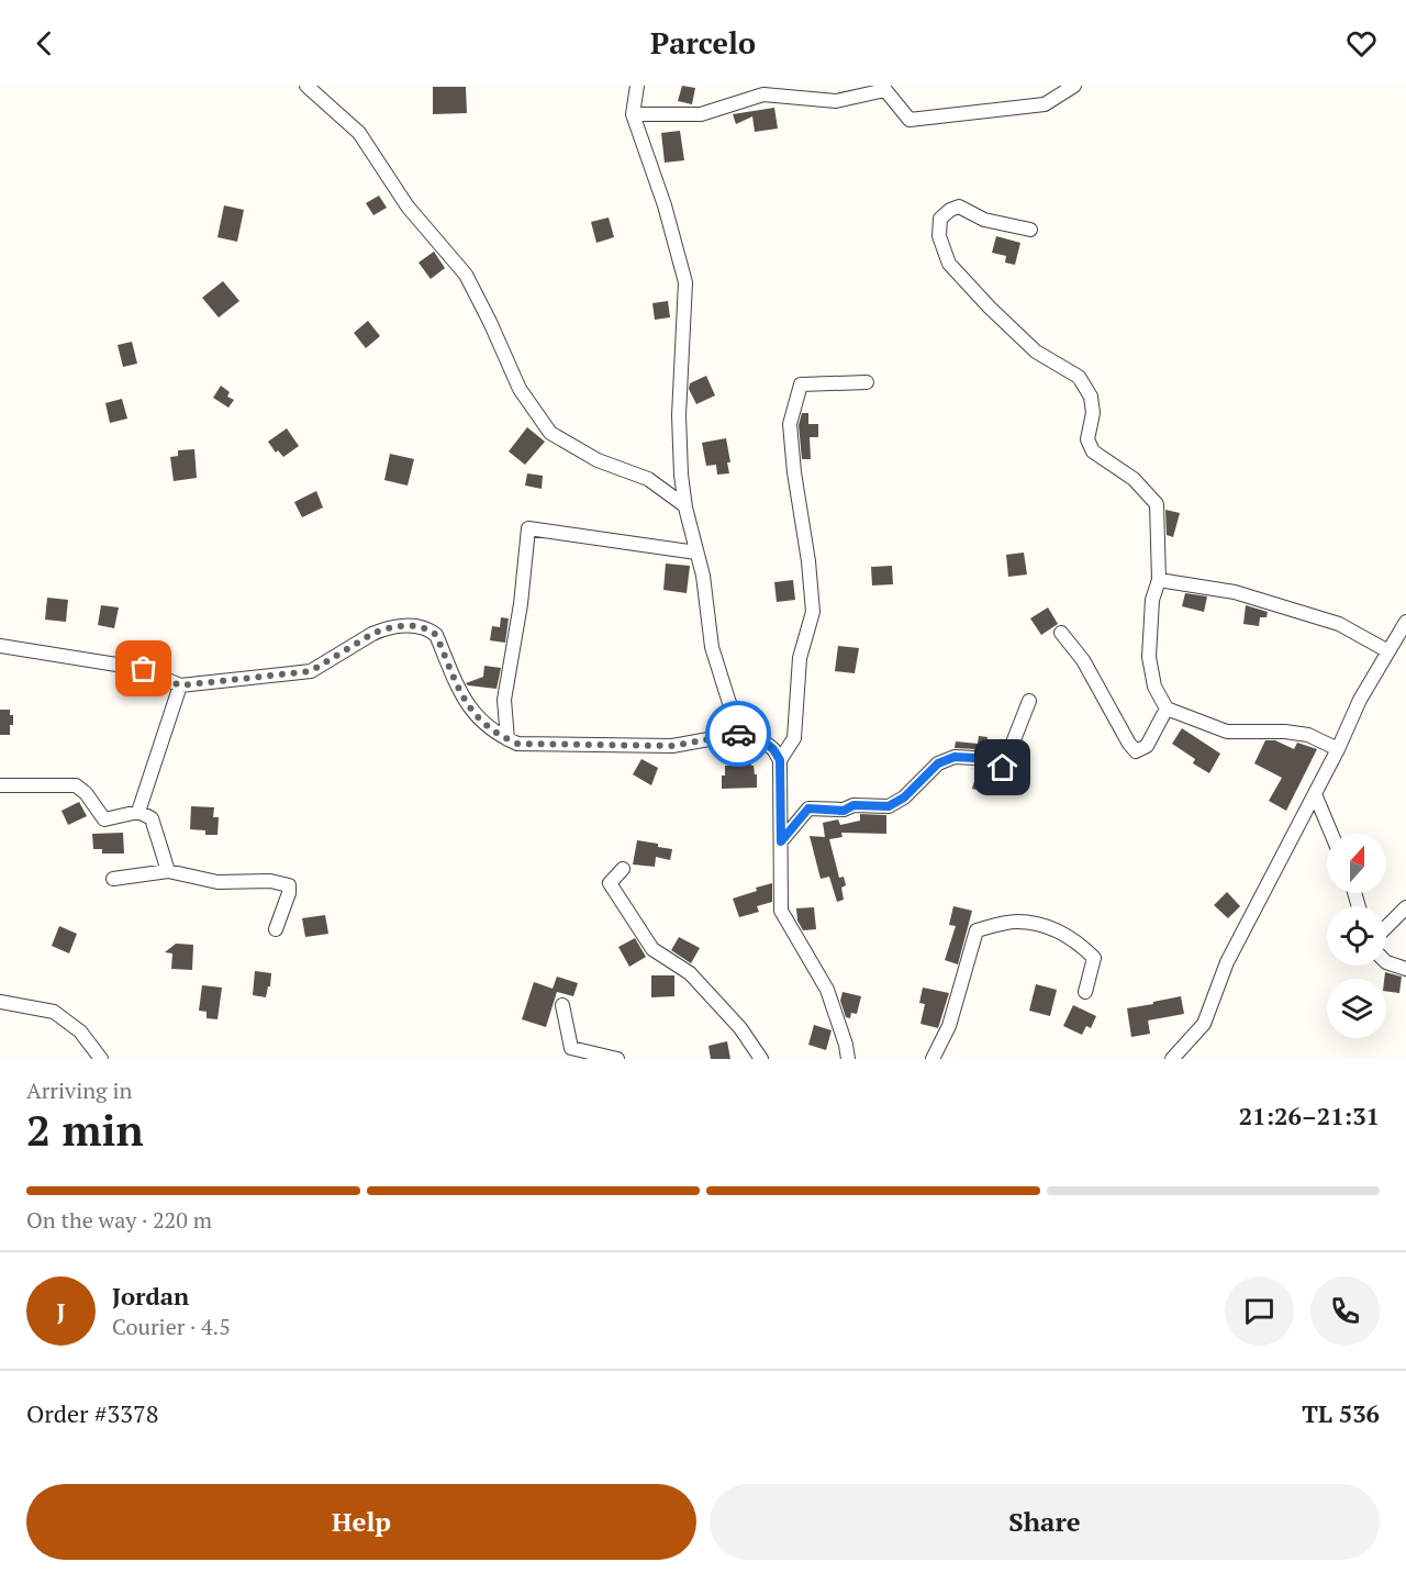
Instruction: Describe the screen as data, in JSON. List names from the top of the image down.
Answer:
{
  "north": "top",
  "page": {
    "header": "Parcelo",
    "heading": ["2 min", "Arriving in", "21:26–21:31"],
    "panel": [
      "Jordan",
      "Courier · 4.5",
      "Order #3378",
      "TL 536"
    ],
    "bar": "On the way · 220 m",
    "round": "J",
    "buttons": ["Help", "Share"]
  }
}
